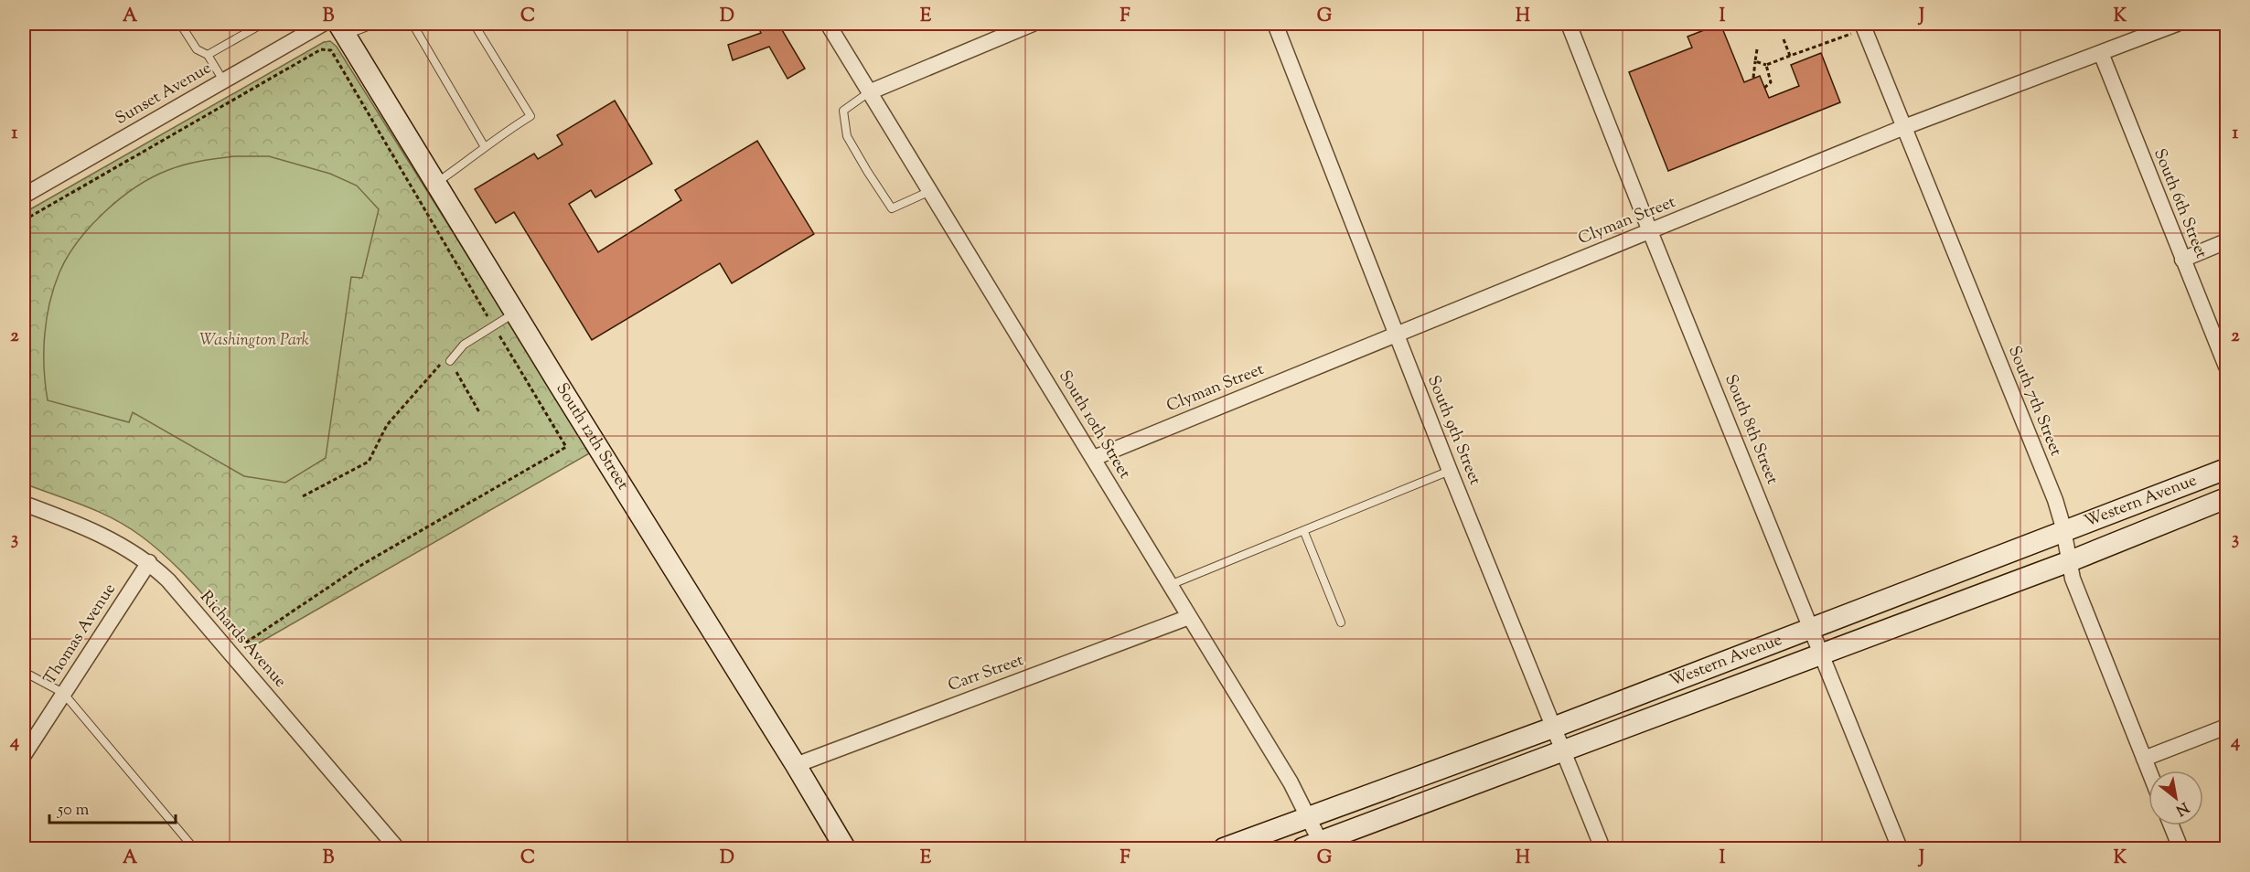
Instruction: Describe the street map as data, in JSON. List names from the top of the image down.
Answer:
{
  "streets": {
    "street": [
      "Sunset Avenue",
      "South 6th Street",
      "Clyman Street",
      "South 7th Street",
      "South 10th Street",
      "South 8th Street",
      "South 9th Street",
      "South 12th Street",
      "Western Avenue",
      "Thomas Avenue",
      "Richards Avenue",
      "Carr Street"
    ]
  },
  "crossings": [
    ["South 6th Street", "Clyman Street"],
    ["Clyman Street", "South 7th Street"],
    ["Clyman Street", "South 10th Street"],
    ["Clyman Street", "South 8th Street"],
    ["Clyman Street", "South 9th Street"],
    ["South 7th Street", "Western Avenue"],
    ["South 10th Street", "Western Avenue"],
    ["South 10th Street", "Carr Street"],
    ["South 8th Street", "Western Avenue"],
    ["South 9th Street", "Western Avenue"],
    ["South 12th Street", "Carr Street"],
    ["Thomas Avenue", "Richards Avenue"]
  ],
  "parks": ["Washington Park"],
  "scale_bar": "50 m",
  "north": "bottom right",
  "grid": {
    "columns": [
      "A",
      "B",
      "C",
      "D",
      "E",
      "F",
      "G",
      "H",
      "I",
      "J",
      "K"
    ],
    "rows": [
      "1",
      "2",
      "3",
      "4"
    ]
  }
}
